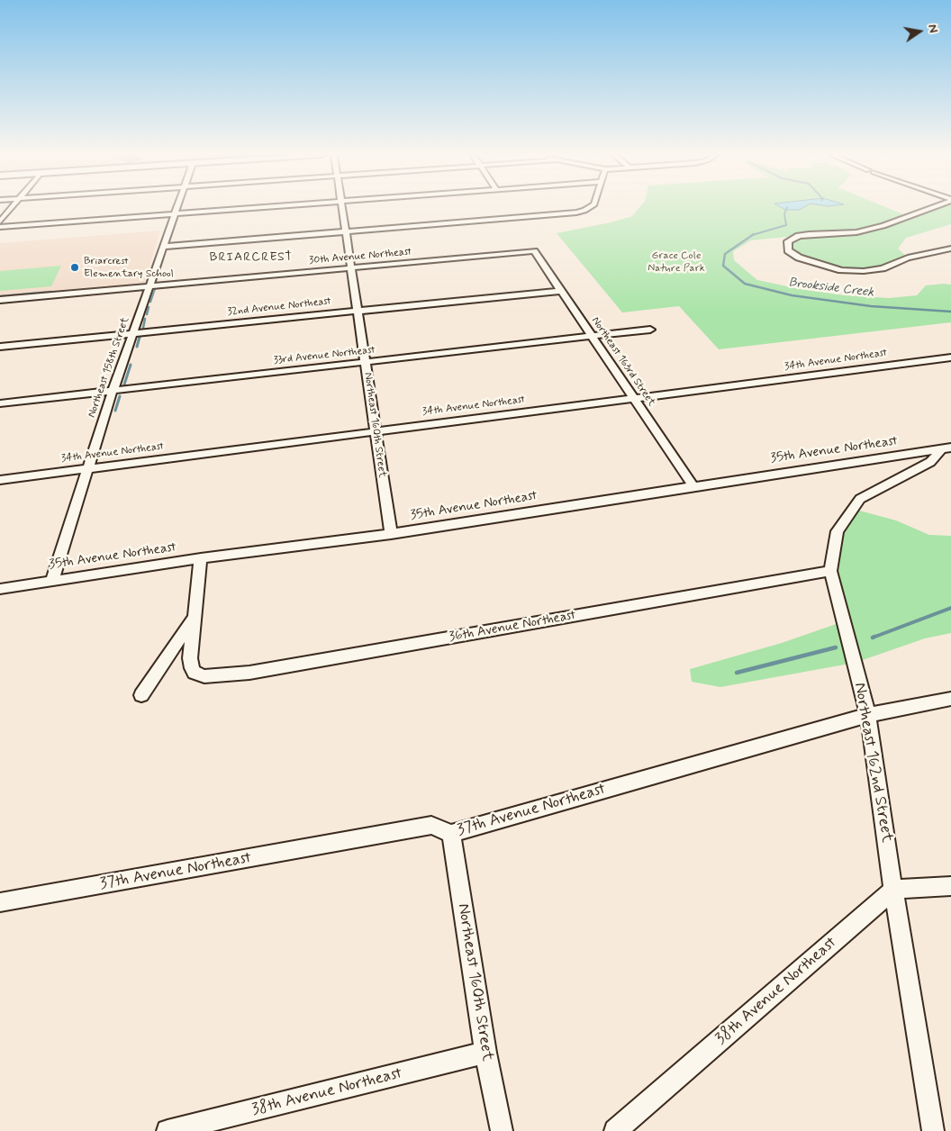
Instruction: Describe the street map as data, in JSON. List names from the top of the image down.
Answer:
{
  "streets": {
    "street": [
      "30th Avenue Northeast",
      "32nd Avenue Northeast",
      "33rd Avenue Northeast",
      "34th Avenue Northeast",
      "Northeast 163rd Street",
      "Northeast 158th Street",
      "Northeast 160th Street",
      "35th Avenue Northeast",
      "36th Avenue Northeast",
      "Northeast 162nd Street",
      "37th Avenue Northeast",
      "38th Avenue Northeast"
    ]
  },
  "crossings": [
    ["30th Avenue Northeast", "Northeast 163rd Street"],
    ["30th Avenue Northeast", "Northeast 158th Street"],
    ["30th Avenue Northeast", "Northeast 160th Street"],
    ["32nd Avenue Northeast", "Northeast 163rd Street"],
    ["32nd Avenue Northeast", "Northeast 158th Street"],
    ["32nd Avenue Northeast", "Northeast 160th Street"],
    ["33rd Avenue Northeast", "Northeast 163rd Street"],
    ["33rd Avenue Northeast", "Northeast 158th Street"],
    ["33rd Avenue Northeast", "Northeast 160th Street"],
    ["34th Avenue Northeast", "Northeast 163rd Street"],
    ["34th Avenue Northeast", "Northeast 158th Street"],
    ["34th Avenue Northeast", "Northeast 160th Street"],
    ["Northeast 163rd Street", "35th Avenue Northeast"],
    ["Northeast 158th Street", "35th Avenue Northeast"],
    ["Northeast 160th Street", "35th Avenue Northeast"],
    ["Northeast 160th Street", "37th Avenue Northeast"],
    ["Northeast 160th Street", "38th Avenue Northeast"],
    ["35th Avenue Northeast", "Northeast 162nd Street"],
    ["36th Avenue Northeast", "Northeast 162nd Street"],
    ["Northeast 162nd Street", "37th Avenue Northeast"],
    ["Northeast 162nd Street", "38th Avenue Northeast"]
  ],
  "districts": ["BRIARCREST"],
  "water": ["Brookside Creek"],
  "parks": ["Grace Cole Nature Park"],
  "places": ["Briarcrest Elementary School"],
  "north": "right"
}
